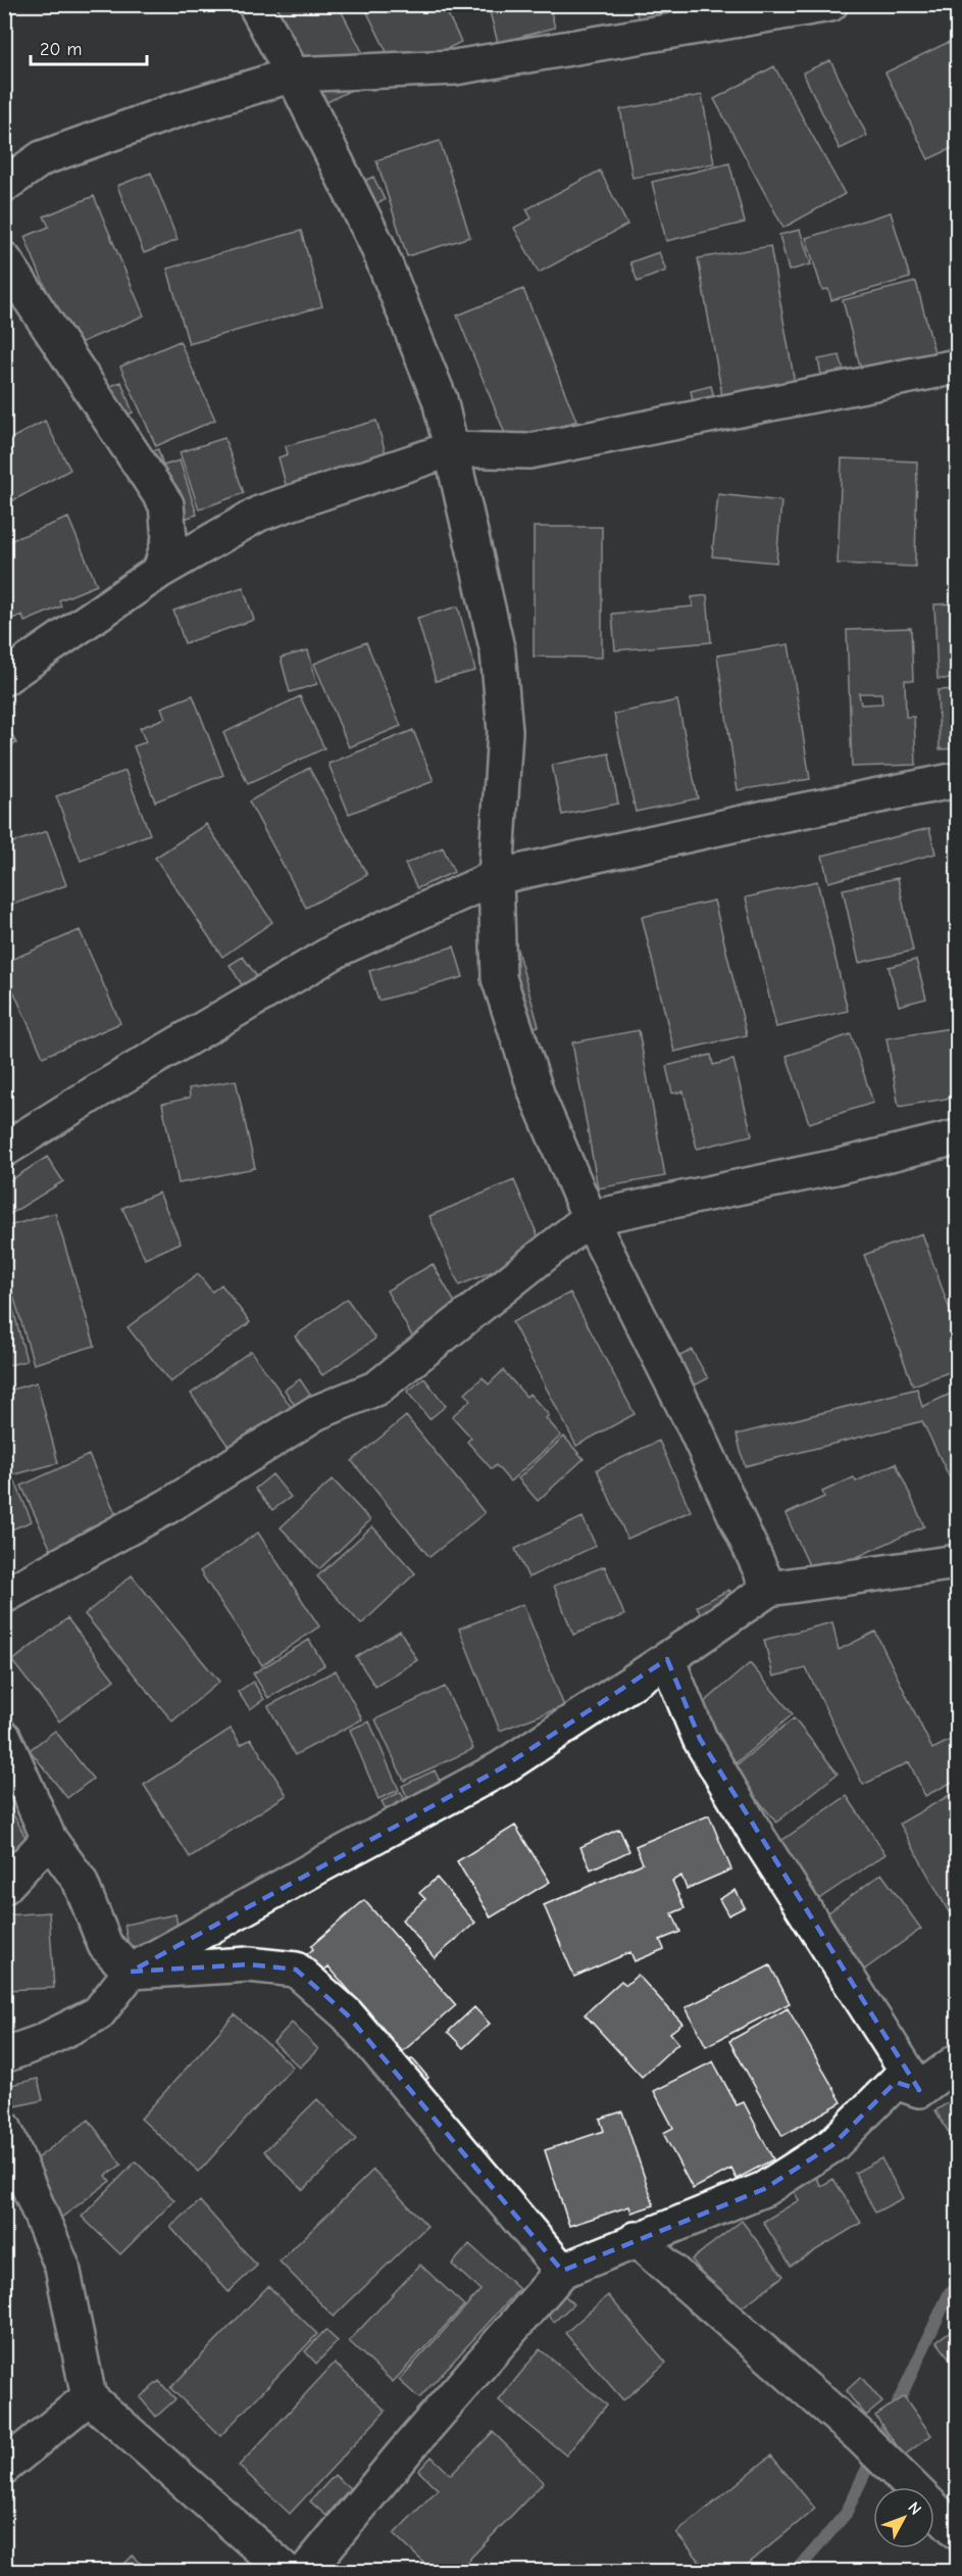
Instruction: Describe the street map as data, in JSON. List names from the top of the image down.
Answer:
{
  "scale_bar": "20 m",
  "north": "top right"
}
